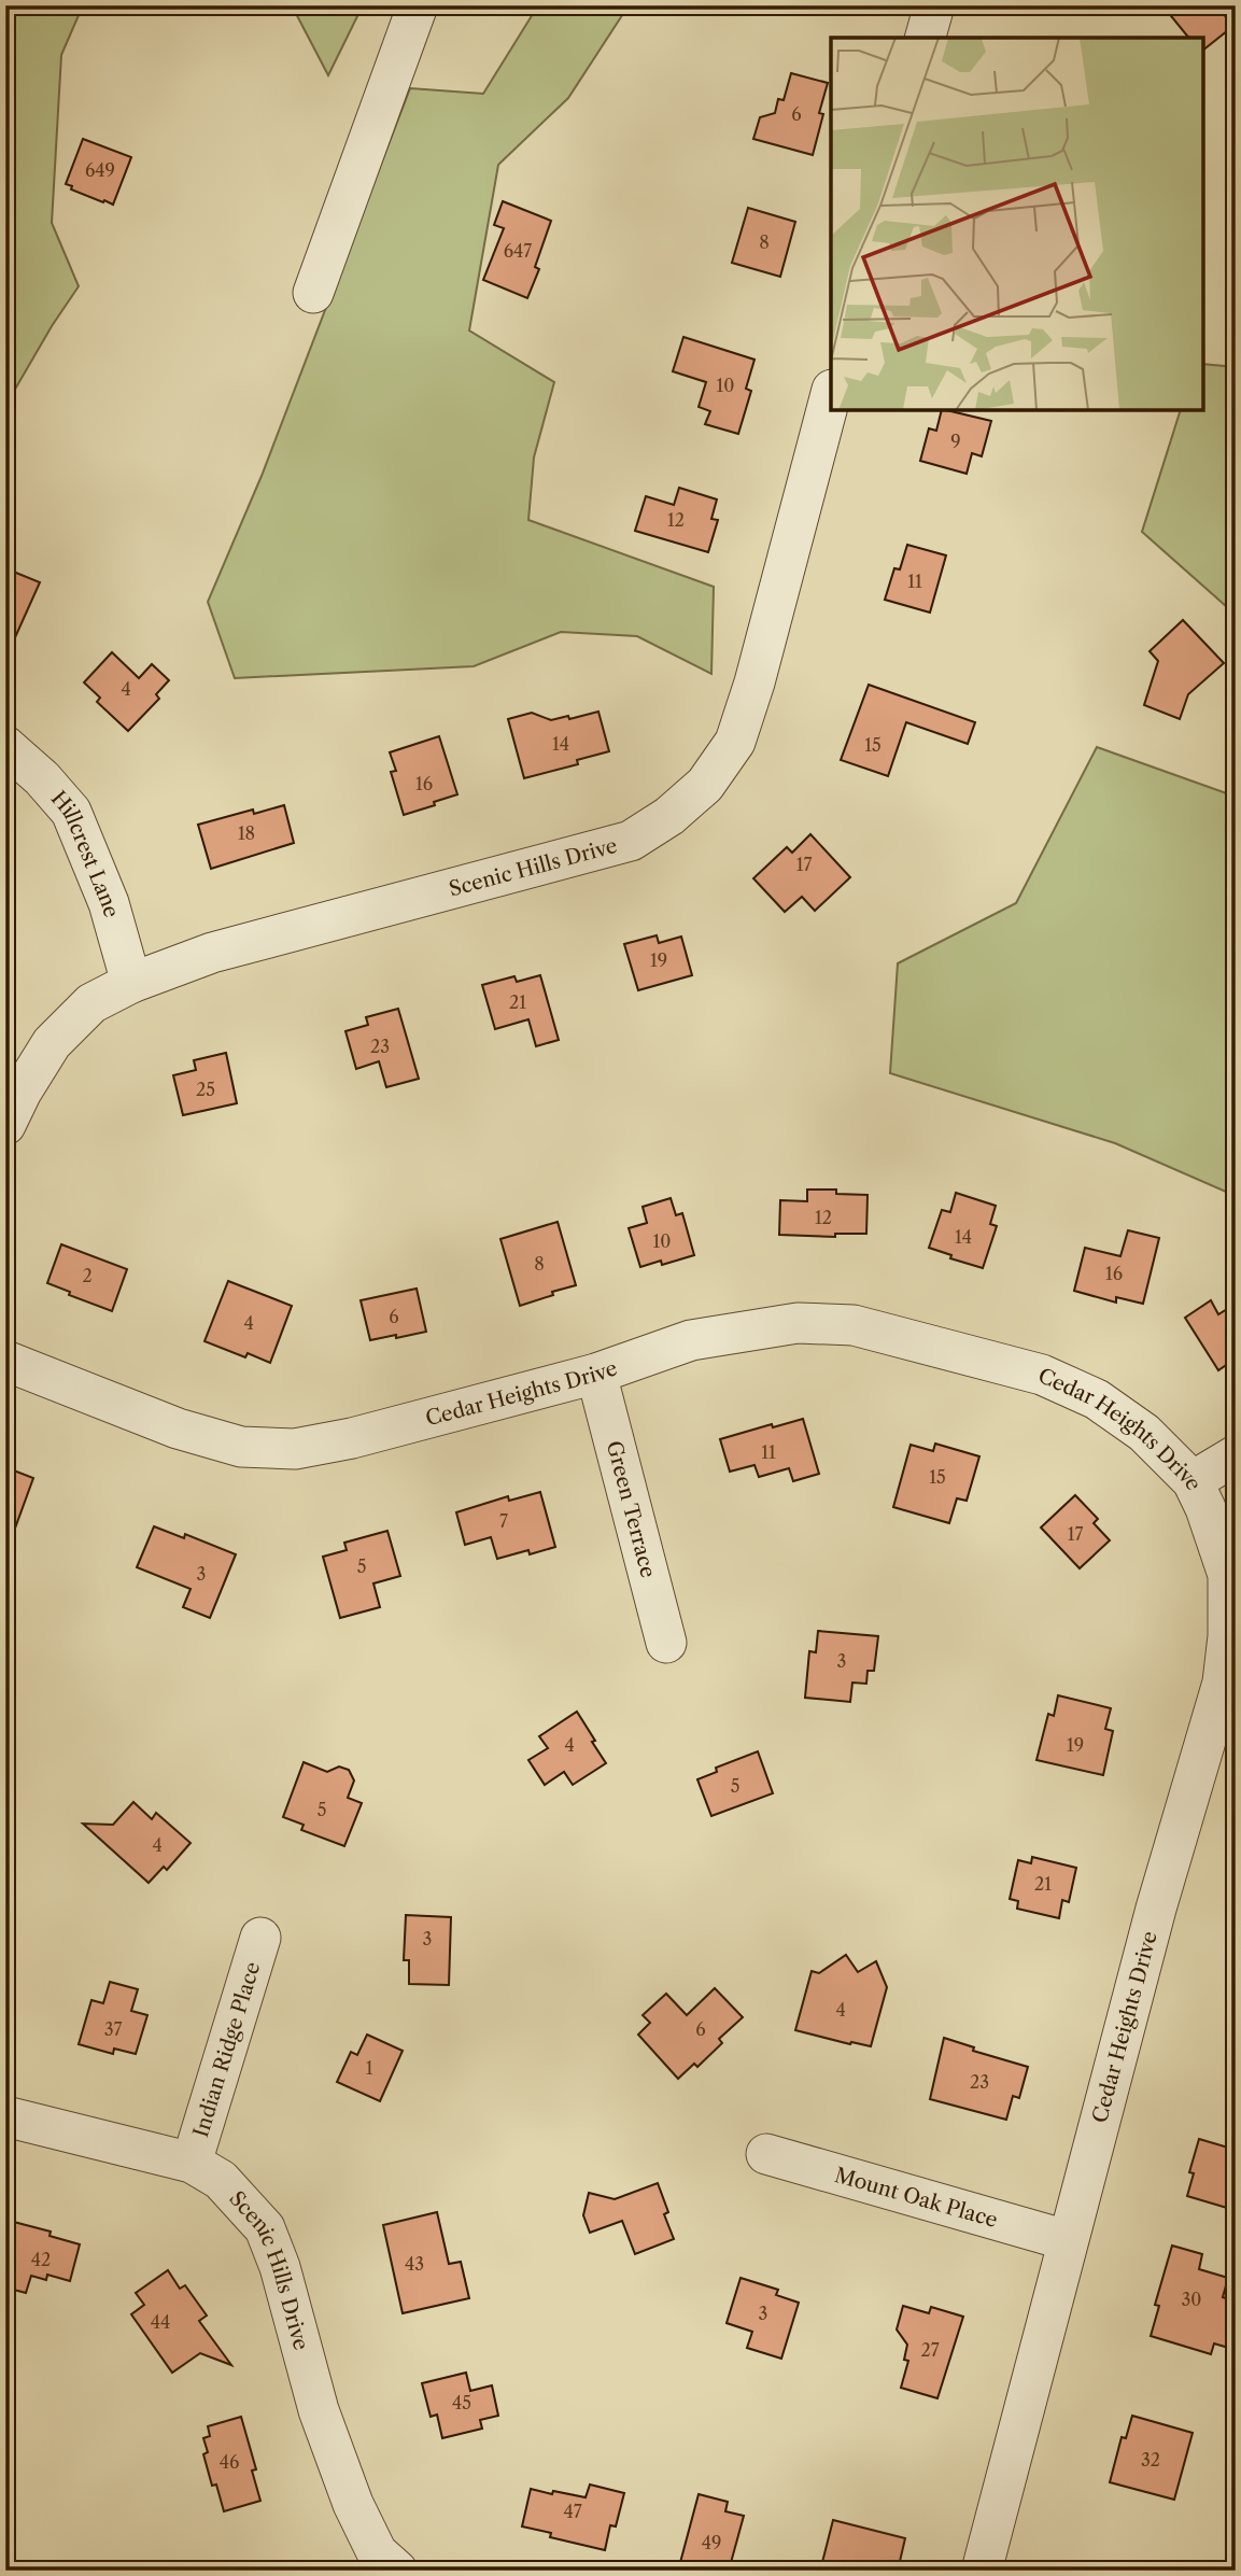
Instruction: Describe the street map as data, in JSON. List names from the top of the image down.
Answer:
{
  "streets": {
    "street": [
      "Hillcrest Lane",
      "Scenic Hills Drive",
      "Cedar Heights Drive",
      "Green Terrace",
      "Indian Ridge Place",
      "Mount Oak Place"
    ]
  },
  "crossings": [
    ["Hillcrest Lane", "Scenic Hills Drive"],
    ["Scenic Hills Drive", "Indian Ridge Place"],
    ["Cedar Heights Drive", "Green Terrace"],
    ["Cedar Heights Drive", "Mount Oak Place"]
  ],
  "house_numbers": [
    "6",
    "649",
    "8",
    "647",
    "10",
    "9",
    "12",
    "11",
    "4",
    "14",
    "15",
    "16",
    "18",
    "17",
    "19",
    "21",
    "23",
    "25",
    "12",
    "14",
    "10",
    "8",
    "16",
    "2",
    "6",
    "4",
    "11",
    "15",
    "7",
    "17",
    "5",
    "3",
    "3",
    "4",
    "19",
    "5",
    "5",
    "4",
    "21",
    "3",
    "4",
    "37",
    "6",
    "1",
    "23",
    "42",
    "43",
    "30",
    "3",
    "44",
    "27",
    "45",
    "32",
    "46",
    "47",
    "49"
  ]
}
